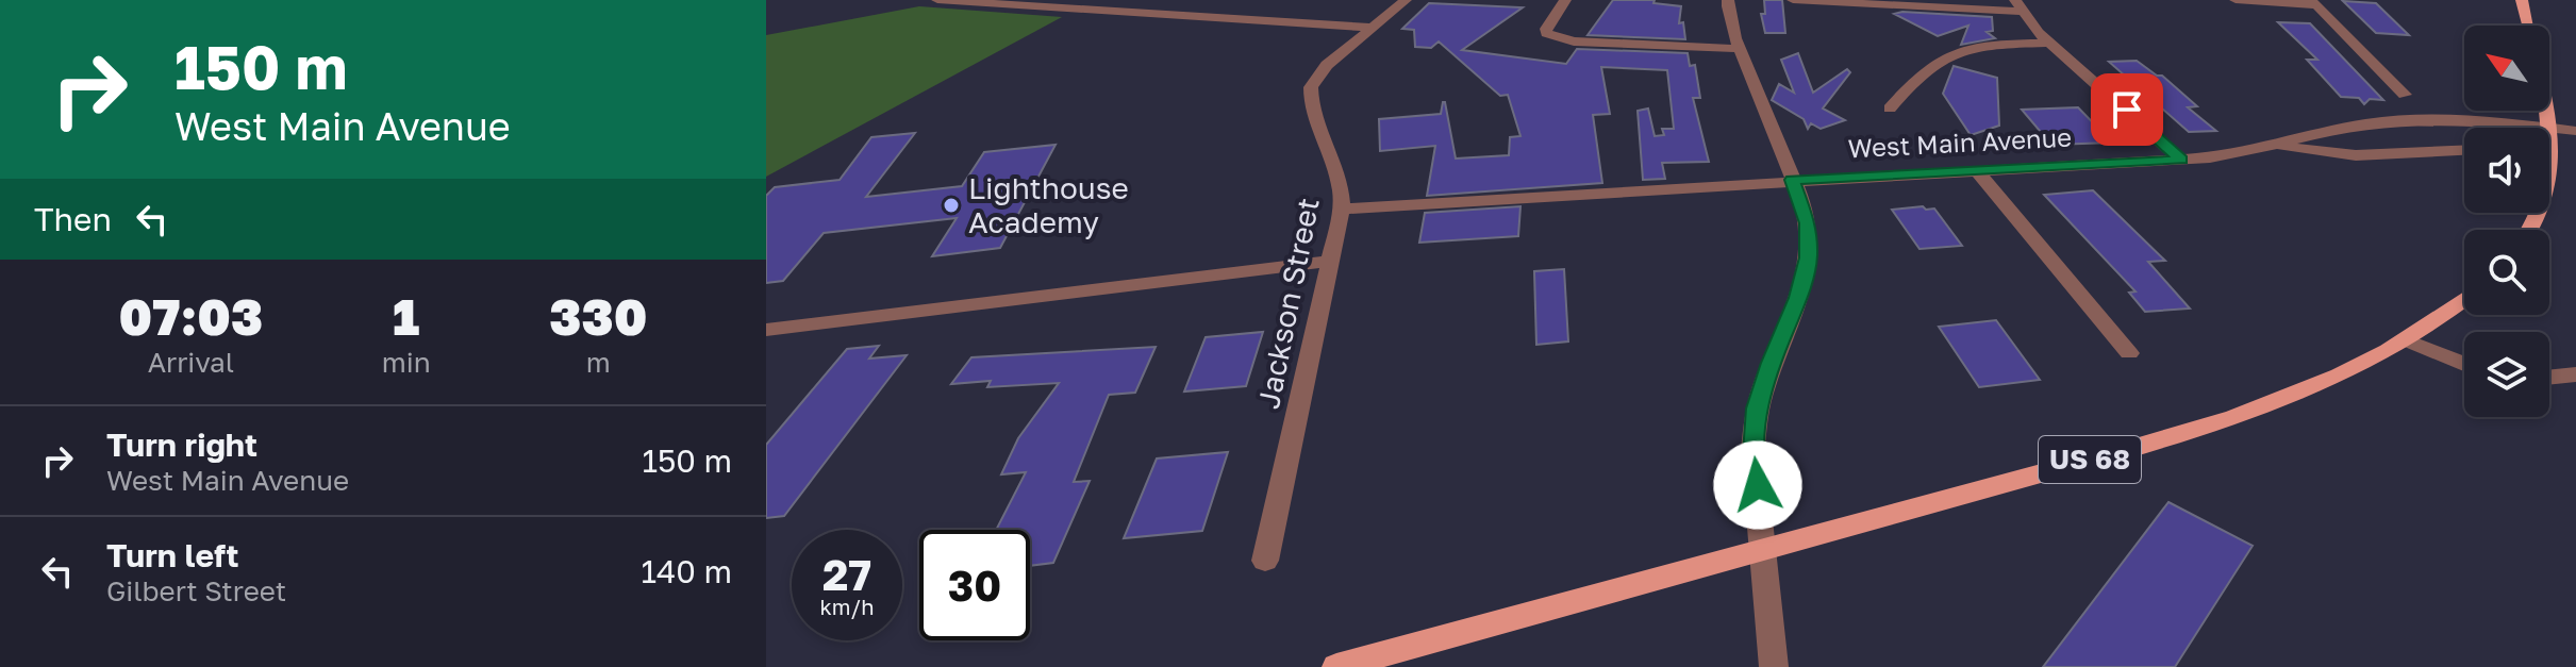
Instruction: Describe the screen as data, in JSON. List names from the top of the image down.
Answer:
{
  "streets": {
    "main road": ["US 68"],
    "street": ["West Main Avenue", "Jackson Street"]
  },
  "crossings": [
    ["West Main Avenue", "Jackson Street"]
  ],
  "places": ["Lighthouse Academy"],
  "north": "top left",
  "page": {
    "turn": ["150 m", "West Main Avenue"],
    "then": "Then",
    "eta": [
      "07:03",
      "Arrival",
      "1",
      "min",
      "330",
      "m"
    ],
    "list": [
      {
        "name": "Turn right",
        "note": "West Main Avenue",
        "value": "150 m"
      },
      {
        "name": "Turn left",
        "note": "Gilbert Street",
        "value": "140 m"
      }
    ],
    "speed": "27 km/h",
    "limit": "30"
  }
}
